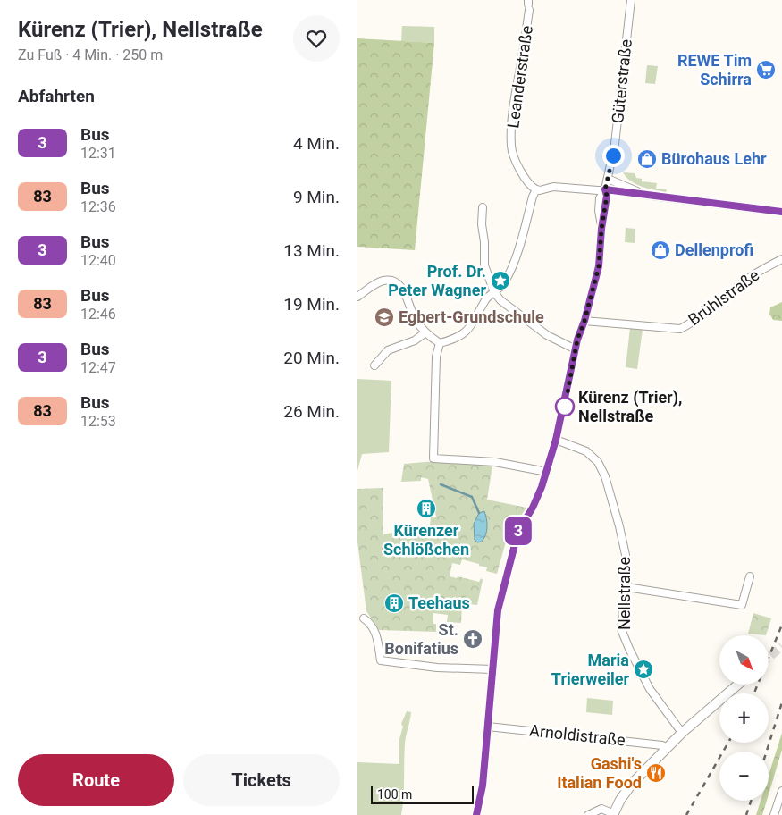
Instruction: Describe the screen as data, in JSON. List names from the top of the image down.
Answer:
{
  "streets": {
    "street": [
      "Leanderstraße",
      "Güterstraße",
      "Brühlstraße",
      "Nellstraße",
      "Arnoldistraße"
    ]
  },
  "crossings": [
    ["Güterstraße", "Brühlstraße"],
    ["Güterstraße", "Nellstraße"],
    ["Güterstraße", "Arnoldistraße"]
  ],
  "places": {
    "supermarket": ["REWE Tim Schirra"],
    "shop": ["Bürohaus Lehr", "Dellenprofi"],
    "place": ["Prof. Dr. Peter Wagner", "Maria Trierweiler"],
    "school or university": ["Egbert-Grundschule"],
    "other": ["Kürenz (Trier), Nellstraße"],
    "building": ["Kürenzer Schlößchen", "Teehaus"],
    "church": ["St. Bonifatius"],
    "restaurant": ["Gashi's Italian Food"]
  },
  "lines": ["bus line 3"],
  "scale_bar": "100 m",
  "north": "bottom right",
  "page": {
    "heading": [
      ["Kürenz (Trier), Nellstraße", "Zu Fuß · 4 Min. · 250 m"],
      "Abfahrten"
    ],
    "on_map": "3",
    "list": [
      {
        "mark": "3",
        "name": "Bus",
        "note": "12:31",
        "value": "4 Min."
      },
      {
        "mark": "83",
        "name": "Bus",
        "note": "12:36",
        "value": "9 Min."
      },
      {
        "mark": "3",
        "name": "Bus",
        "note": "12:40",
        "value": "13 Min."
      },
      {
        "mark": "83",
        "name": "Bus",
        "note": "12:46",
        "value": "19 Min."
      },
      {
        "mark": "3",
        "name": "Bus",
        "note": "12:47",
        "value": "20 Min."
      },
      {
        "mark": "83",
        "name": "Bus",
        "note": "12:53",
        "value": "26 Min."
      }
    ],
    "map_buttons": ["+", "−"],
    "buttons": ["Route", "Tickets"],
    "scale": "100 m"
  }
}
